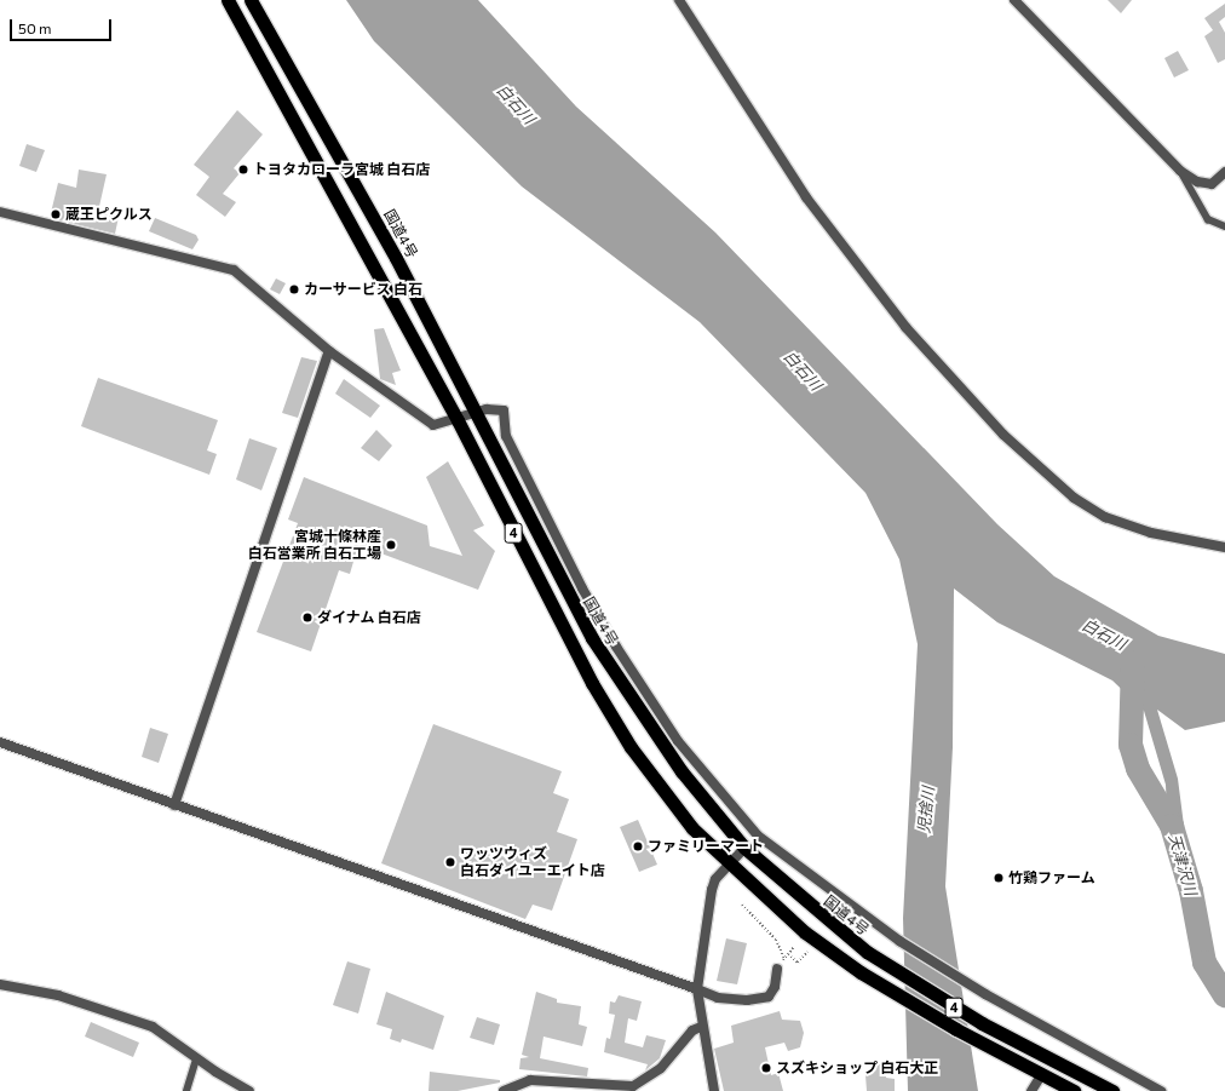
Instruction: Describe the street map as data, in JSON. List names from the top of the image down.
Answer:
{
  "streets": {
    "highway": ["国道4号", "4"]
  },
  "water": ["白石川", "児捨川", "天津沢川"],
  "places": [
    "トヨタカローラ宮城 白石店",
    "蔵王ピクルス",
    "カーサービス 白石",
    "宮城十條林産 白石営業所 白石工場",
    "ダイナム 白石店",
    "ファミリーマート",
    "ワッツウィズ 白石ダイユーエイト店",
    "竹鶏ファーム",
    "スズキショップ 白石大正"
  ],
  "scale_bar": "50 m"
}
